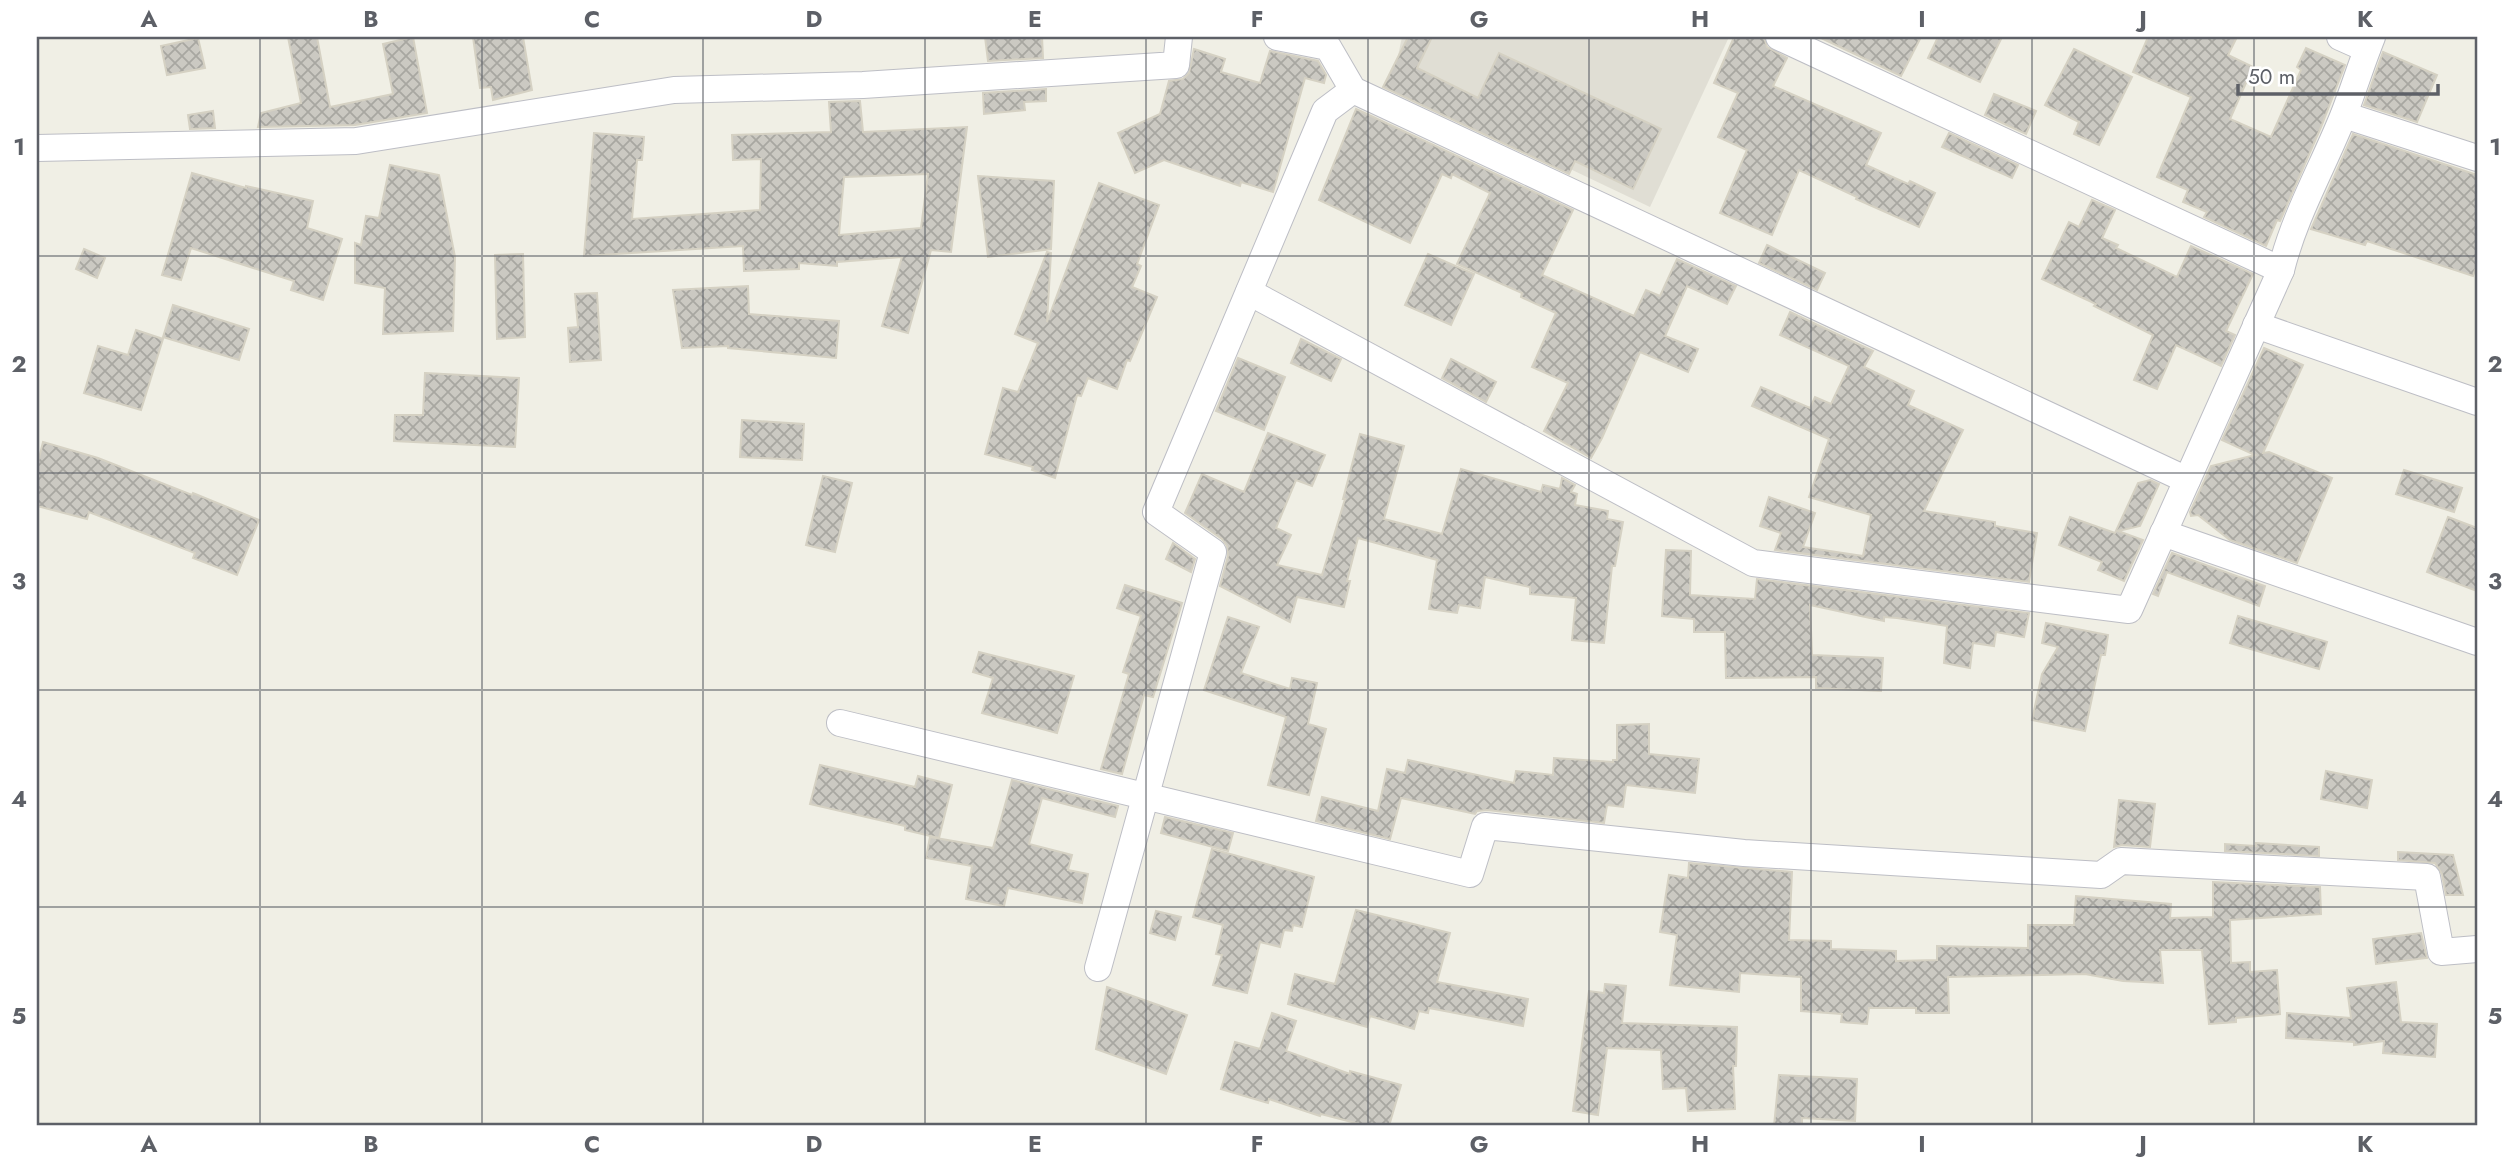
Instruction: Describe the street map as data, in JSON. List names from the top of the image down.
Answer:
{
  "scale_bar": "50 m",
  "grid": {
    "columns": [
      "A",
      "B",
      "C",
      "D",
      "E",
      "F",
      "G",
      "H",
      "I",
      "J",
      "K"
    ],
    "rows": [
      "1",
      "2",
      "3",
      "4",
      "5"
    ]
  }
}
